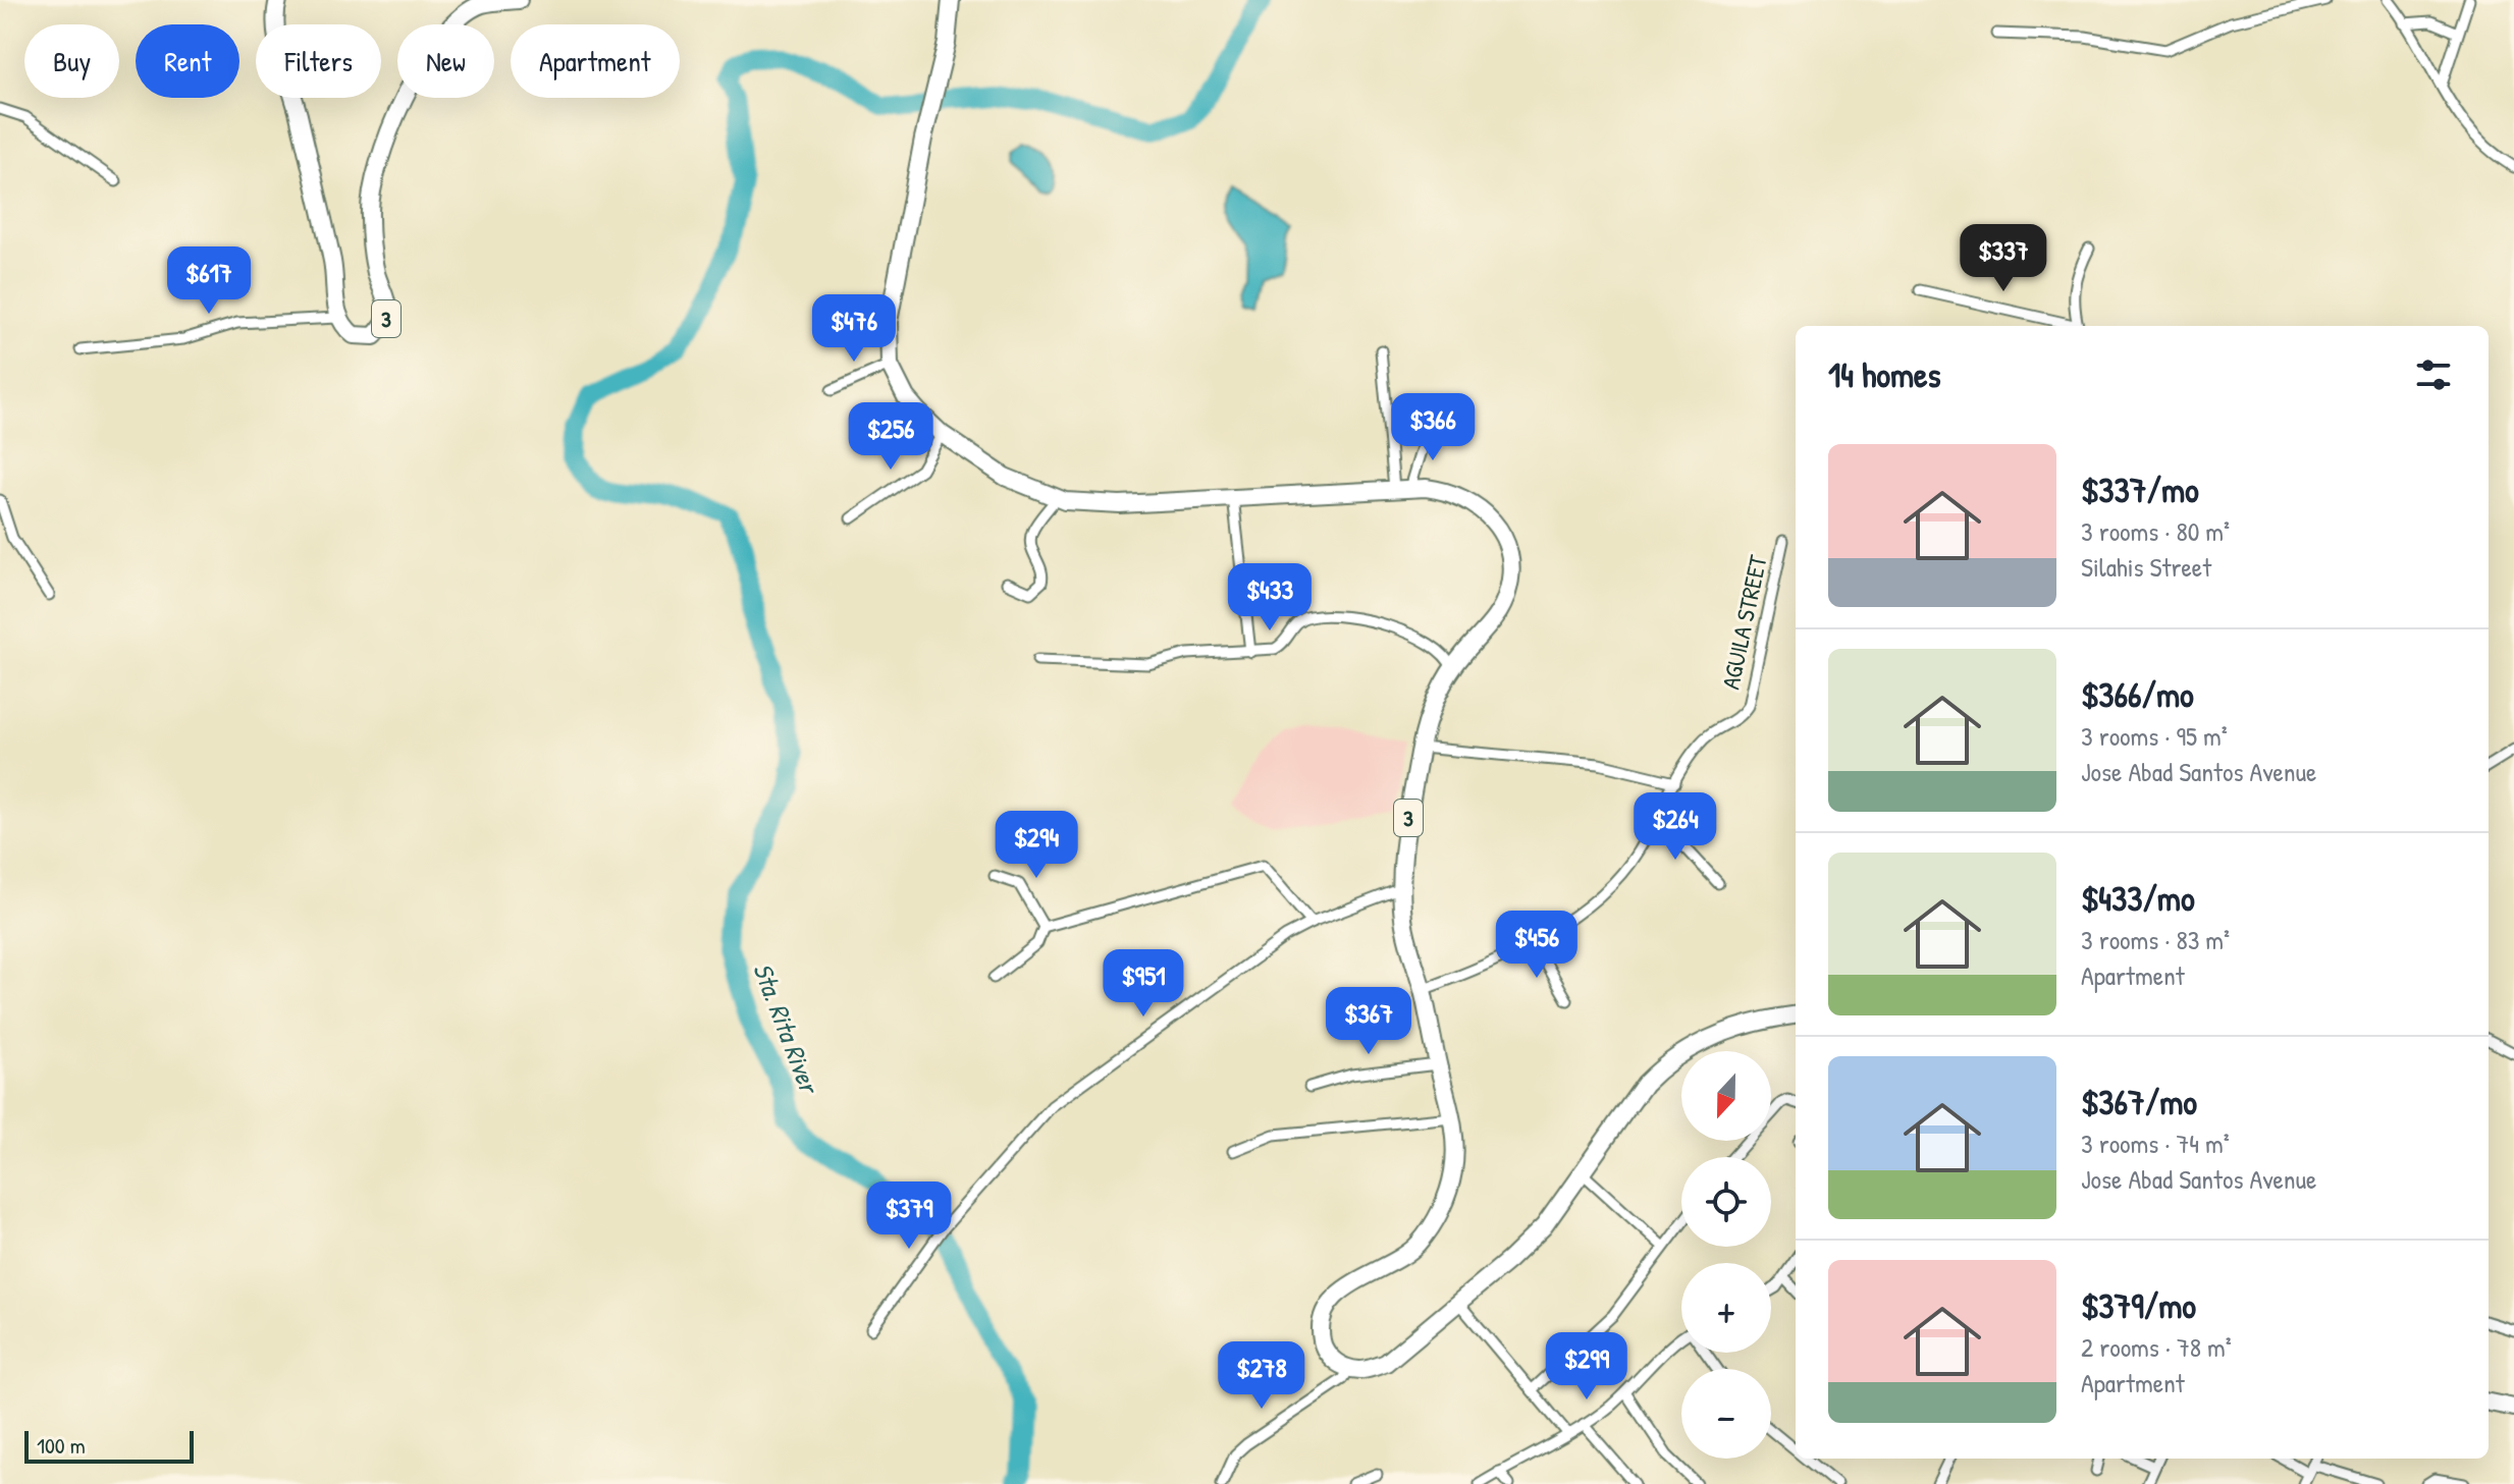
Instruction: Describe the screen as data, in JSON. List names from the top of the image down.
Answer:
{
  "streets": {
    "highway": ["3"],
    "street": ["AGUILA STREET"]
  },
  "crossings": [
    ["3", "AGUILA STREET"]
  ],
  "water": ["Sta. Rita River"],
  "scale_bar": "100 m",
  "north": "bottom",
  "page": {
    "chip": [
      "Buy",
      "Rent",
      "Filters",
      "New",
      "Apartment"
    ],
    "price": [
      "$337",
      "$617",
      "$476",
      "$366",
      "$256",
      "$433",
      "$264",
      "$294",
      "$456",
      "$951",
      "$367",
      "$379",
      "$299",
      "$278"
    ],
    "heading": "14 homes",
    "list": [
      {
        "name": "$337/mo",
        "note": "3 rooms · 80 m² · Silahis Street"
      },
      {
        "name": "$366/mo",
        "note": "3 rooms · 95 m² · Jose Abad Santos Avenue"
      },
      {
        "name": "$433/mo",
        "note": "3 rooms · 83 m² · Apartment"
      },
      {
        "name": "$367/mo",
        "note": "3 rooms · 74 m² · Jose Abad Santos Avenue"
      },
      {
        "name": "$379/mo",
        "note": "2 rooms · 78 m² · Apartment"
      }
    ],
    "map_buttons": ["+", "−"],
    "scale": "100 m"
  }
}
